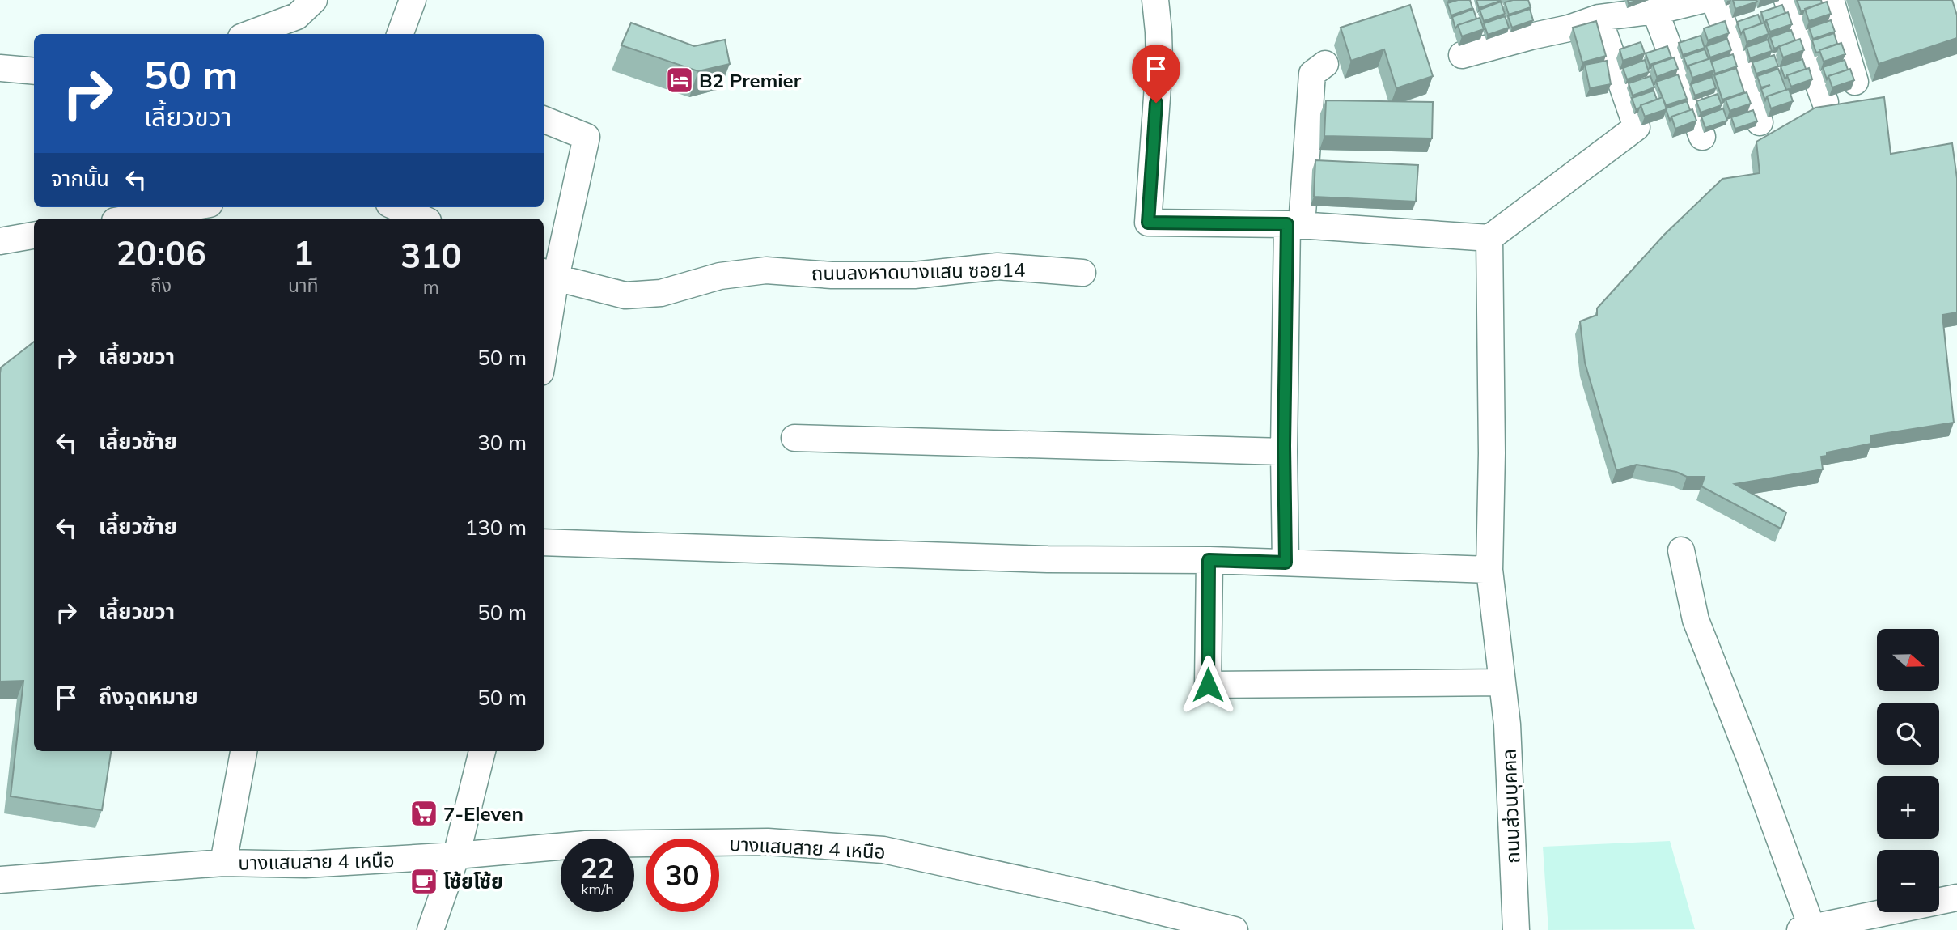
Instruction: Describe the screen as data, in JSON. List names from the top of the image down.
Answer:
{
  "streets": {
    "street": ["ถนนลงหาดบางแสน ซอย14", "ถนนส่วนบุคคล", "บางแสนสาย 4 เหนือ"]
  },
  "places": {
    "hotel": ["B2 Premier"],
    "supermarket": ["7-Eleven"],
    "cafe": ["โซ้ยโซ้ย"]
  },
  "north": "right",
  "page": {
    "turn": ["50 m", "เลี้ยวขวา"],
    "then": "จากนั้น",
    "eta": [
      "20:06",
      "ถึง",
      "1",
      "นาที",
      "310",
      "m"
    ],
    "list": [
      {
        "name": "เลี้ยวขวา",
        "value": "50 m"
      },
      {
        "name": "เลี้ยวซ้าย",
        "value": "30 m"
      },
      {
        "name": "เลี้ยวซ้าย",
        "value": "130 m"
      },
      {
        "name": "เลี้ยวขวา",
        "value": "50 m"
      },
      {
        "name": "ถึงจุดหมาย",
        "value": "50 m"
      }
    ],
    "map_buttons": ["+", "−"],
    "speed": "22 km/h",
    "limit": "30"
  }
}
